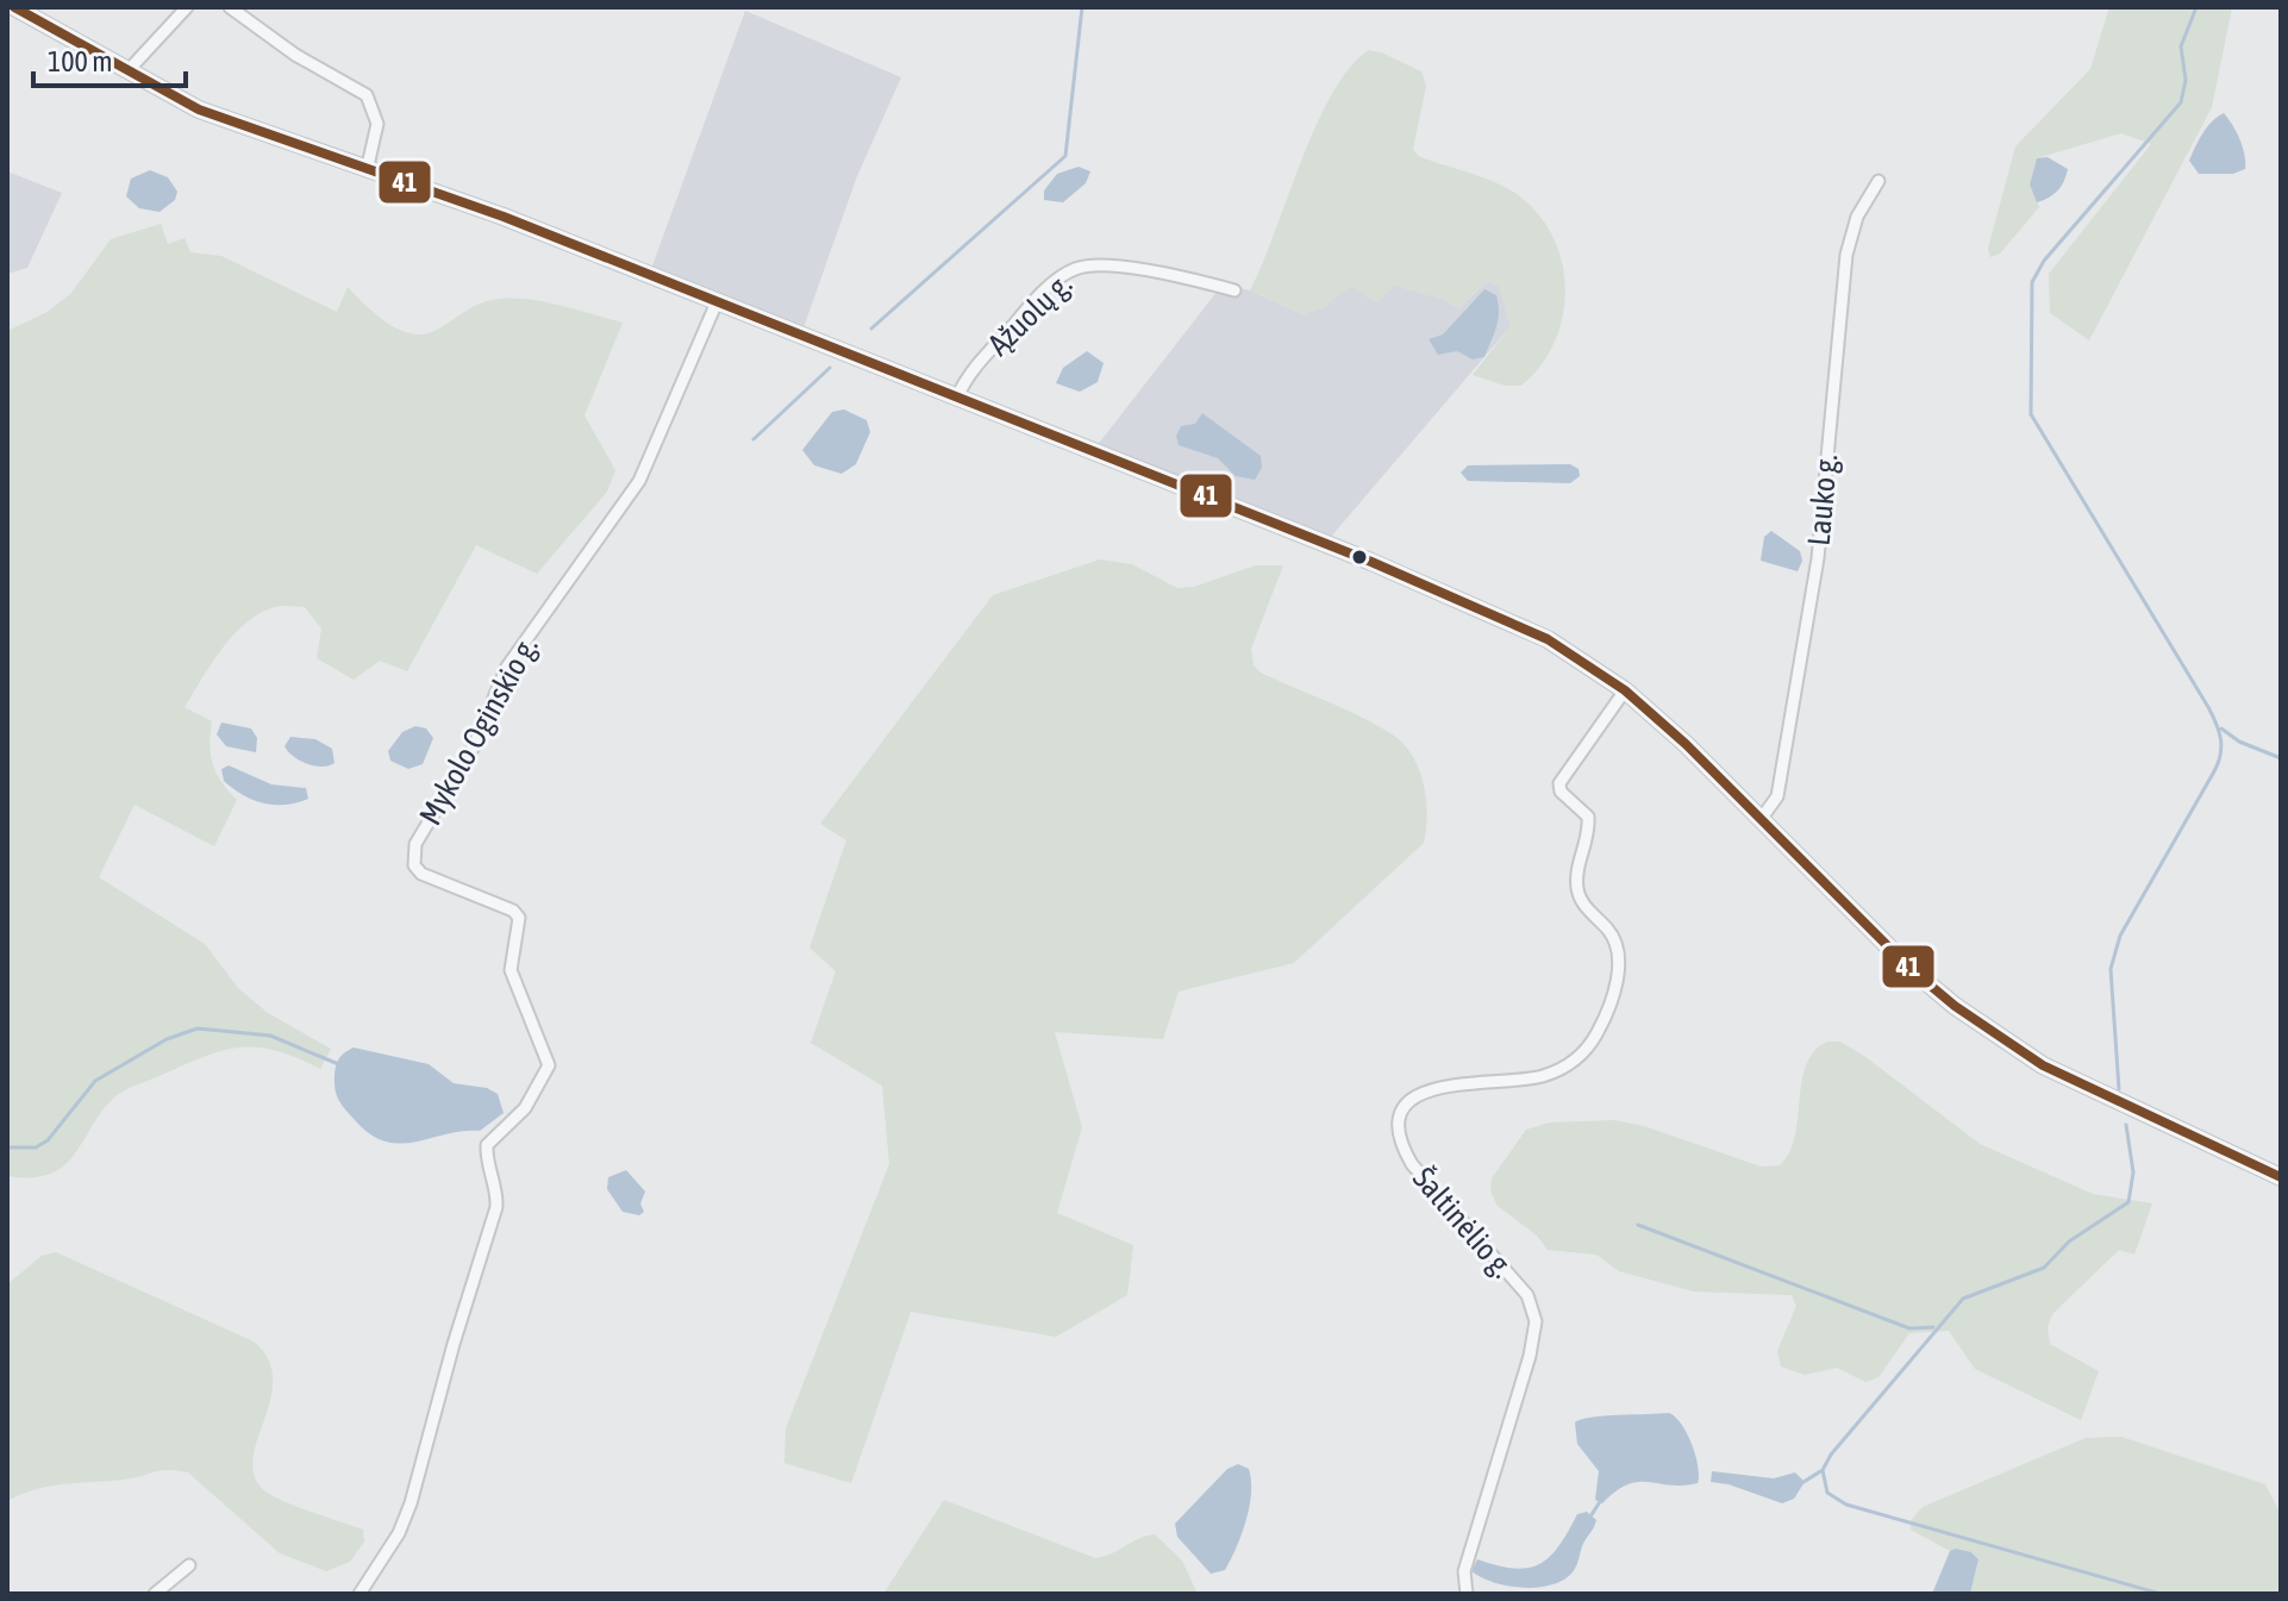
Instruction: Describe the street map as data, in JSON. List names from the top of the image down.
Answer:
{
  "streets": {
    "street": [
      "Ąžuolų g.",
      "Lauko g.",
      "Mykolo Oginskio g.",
      "Šaltinėlio g."
    ]
  },
  "lines": ["transit line 41"],
  "scale_bar": "100 m"
}
